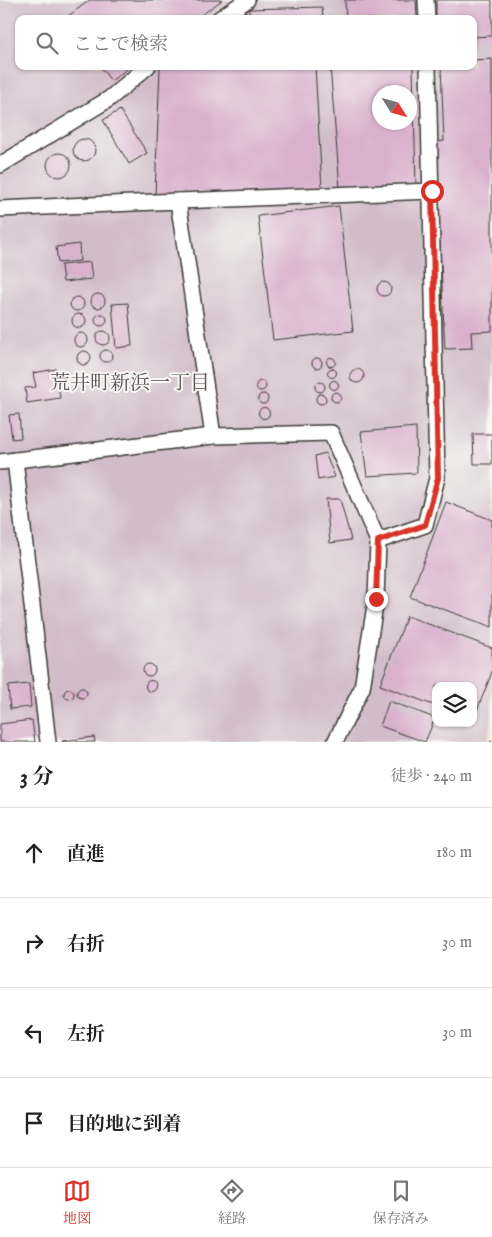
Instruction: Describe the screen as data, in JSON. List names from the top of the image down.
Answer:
{
  "districts": ["荒井町新浜一丁目"],
  "north": "bottom right",
  "page": {
    "search": "ここで検索",
    "heading": ["3 分", "徒歩 · 240 m"],
    "list": [
      ["直進", "180 m"],
      ["右折", "30 m"],
      ["左折", "30 m"],
      "目的地に到着"
    ],
    "nav": ["地図", "経路", "保存済み"]
  }
}
